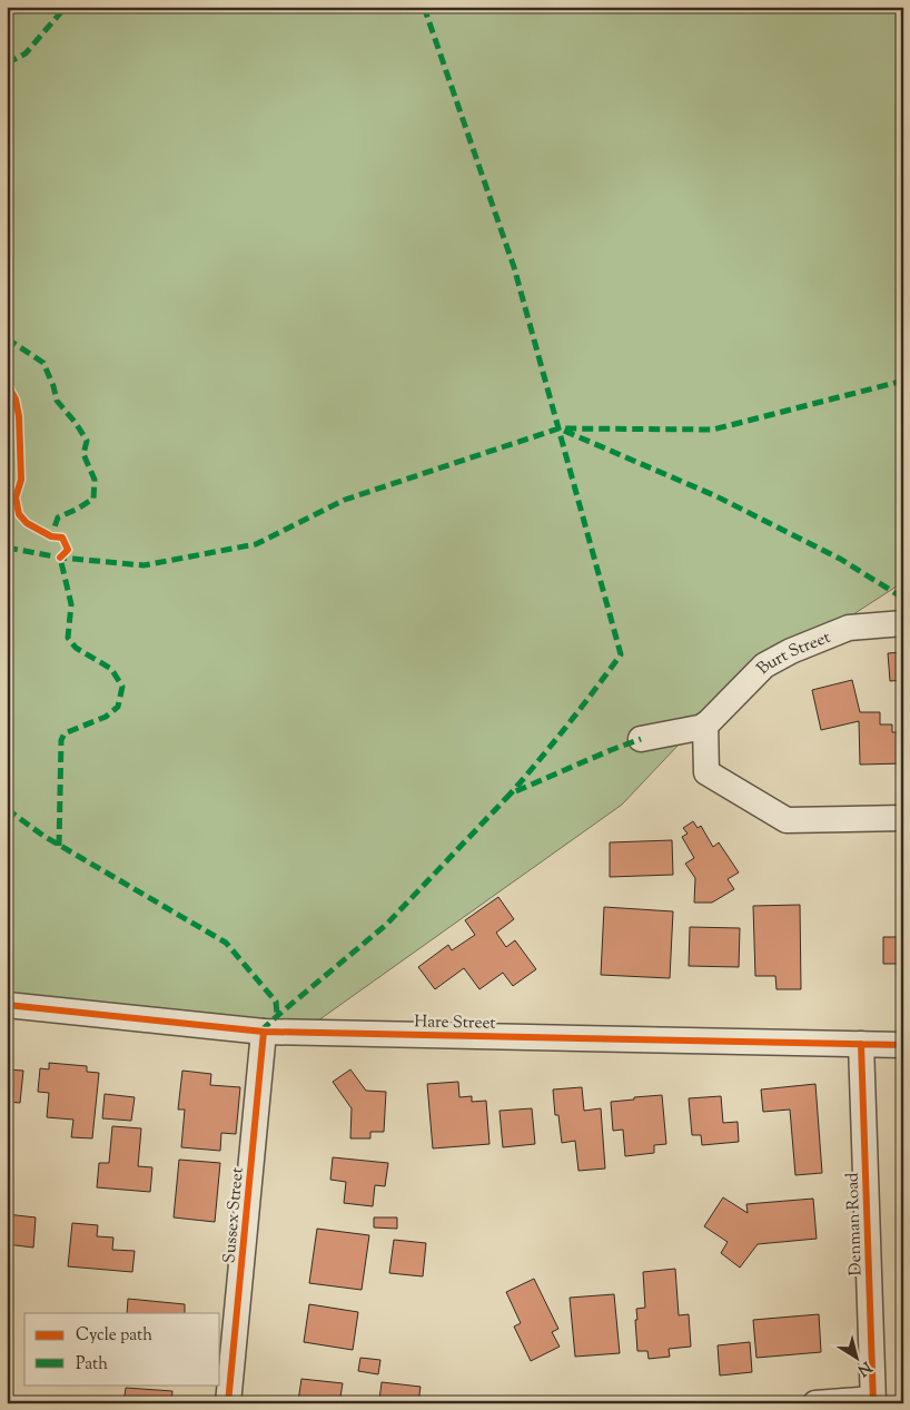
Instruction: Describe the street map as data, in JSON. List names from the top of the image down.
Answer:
{
  "streets": {
    "street": [
      "Burt Street",
      "Hare Street",
      "Sussex Street",
      "Denman Road"
    ]
  },
  "crossings": [
    ["Hare Street", "Sussex Street"],
    ["Hare Street", "Denman Road"]
  ],
  "legend": ["Cycle path", "Path"],
  "north": "bottom right"
}
